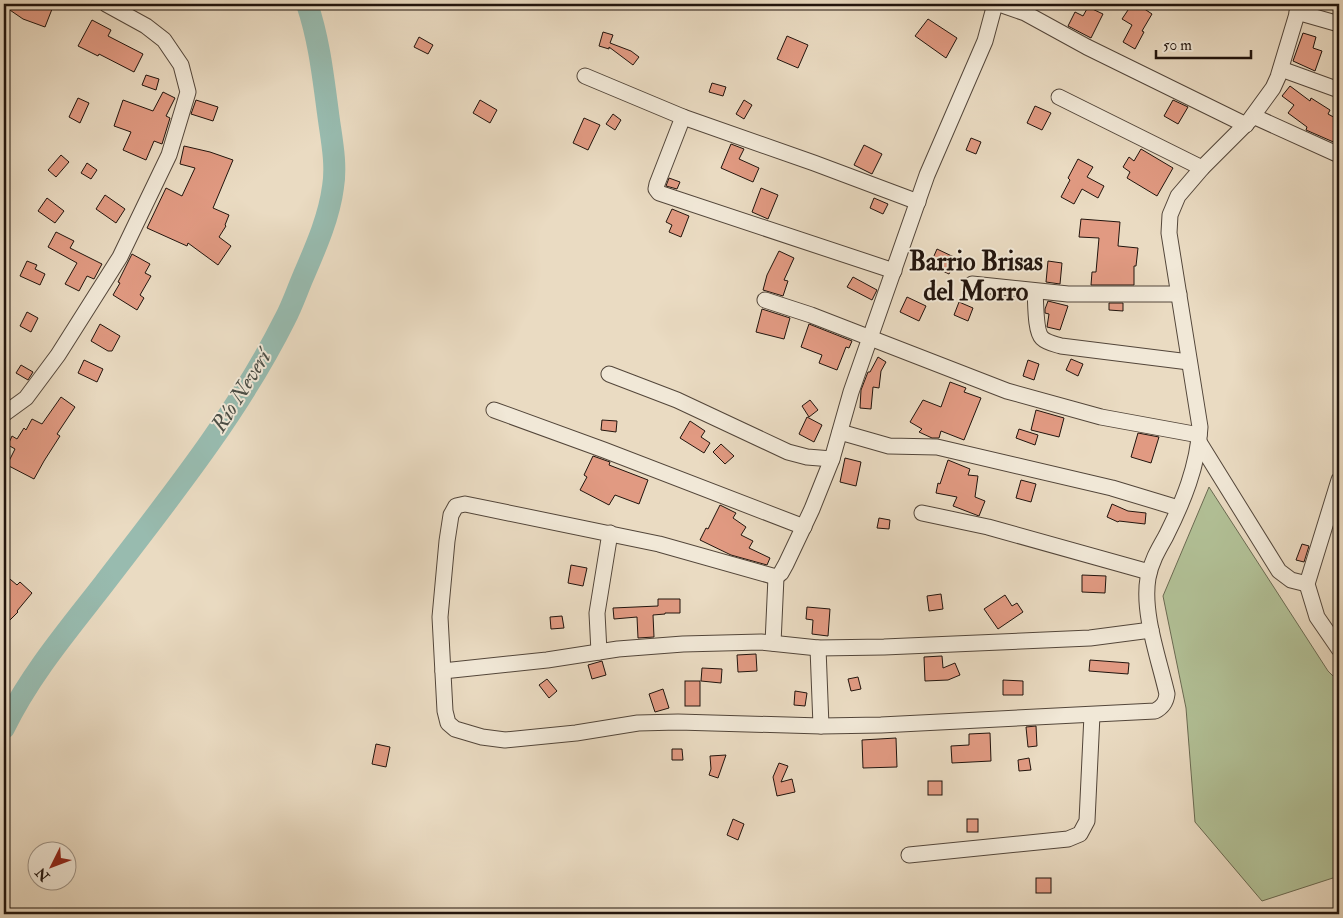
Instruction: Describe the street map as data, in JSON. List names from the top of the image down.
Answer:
{
  "districts": ["Barrio Brisas del Morro"],
  "water": ["Río Neverí"],
  "scale_bar": "50 m",
  "north": "bottom left"
}
